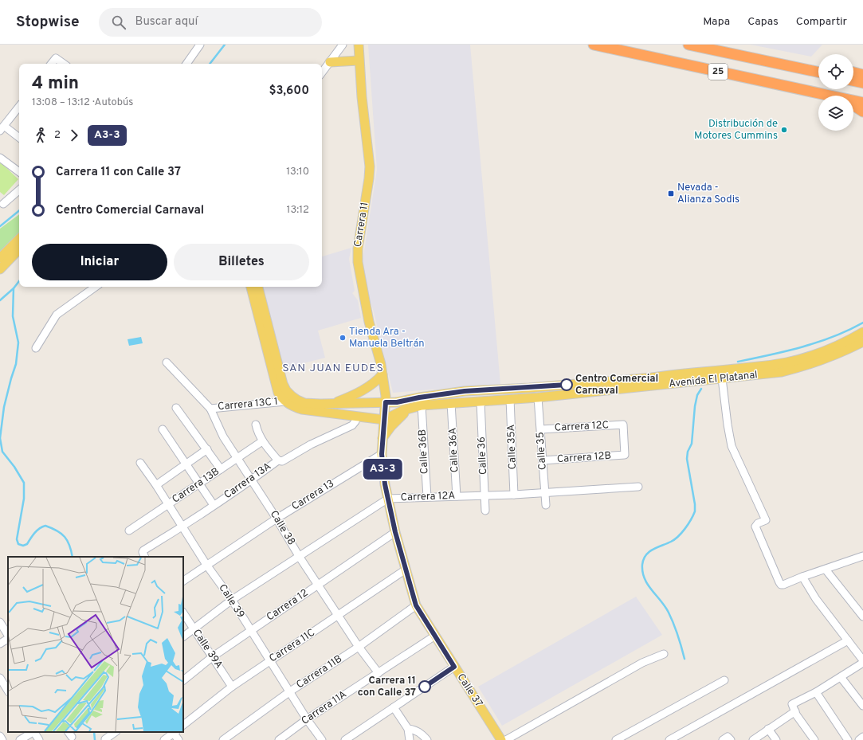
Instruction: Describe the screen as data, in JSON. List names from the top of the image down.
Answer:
{
  "streets": {
    "highway": ["25"],
    "main road": ["Carrera 11", "Avenida El Platanal", "Calle 37"],
    "street": [
      "Carrera 13C 1",
      "Carrera 12C",
      "Calle 35A",
      "Calle 36A",
      "Calle 35",
      "Calle 36B",
      "Calle 36",
      "Carrera 12B",
      "Carrera 13A",
      "Carrera 13B",
      "Carrera 13",
      "Carrera 12A",
      "Calle 38",
      "Calle 39",
      "Carrera 12",
      "Carrera 11C",
      "Calle 39A",
      "Carrera 11B",
      "Carrera 11A"
    ]
  },
  "crossings": [
    ["Carrera 11", "Avenida El Platanal"],
    ["Carrera 11", "Calle 37"],
    ["Avenida El Platanal", "Calle 35A"],
    ["Avenida El Platanal", "Calle 36A"],
    ["Avenida El Platanal", "Calle 35"],
    ["Avenida El Platanal", "Calle 36B"],
    ["Avenida El Platanal", "Calle 36"],
    ["Avenida El Platanal", "Calle 37"],
    ["Carrera 13C 1", "Calle 38"],
    ["Carrera 12C", "Calle 35"],
    ["Carrera 12C", "Carrera 12B"],
    ["Calle 35A", "Carrera 12A"],
    ["Calle 36A", "Carrera 12A"],
    ["Calle 35", "Carrera 12B"],
    ["Calle 35", "Carrera 12A"],
    ["Calle 36B", "Carrera 12A"],
    ["Calle 36", "Carrera 12A"],
    ["Carrera 13A", "Calle 38"],
    ["Carrera 13A", "Calle 39"],
    ["Carrera 13B", "Calle 38"],
    ["Carrera 13B", "Calle 39"],
    ["Carrera 13", "Calle 38"],
    ["Carrera 13", "Calle 39"],
    ["Carrera 13", "Calle 37"],
    ["Carrera 12A", "Calle 38"],
    ["Carrera 12A", "Calle 39"],
    ["Carrera 12A", "Calle 39A"],
    ["Carrera 12A", "Calle 37"],
    ["Calle 38", "Carrera 12"],
    ["Calle 38", "Carrera 11C"],
    ["Calle 38", "Carrera 11B"],
    ["Calle 38", "Carrera 11A"],
    ["Calle 39", "Carrera 12"],
    ["Calle 39", "Carrera 11C"],
    ["Calle 39", "Carrera 11B"],
    ["Calle 39", "Carrera 11A"],
    ["Carrera 12", "Calle 39A"],
    ["Carrera 12", "Calle 37"],
    ["Carrera 11C", "Calle 39A"],
    ["Carrera 11C", "Calle 37"],
    ["Carrera 11B", "Calle 37"],
    ["Calle 37", "Carrera 11A"]
  ],
  "districts": ["SAN JUAN EUDES"],
  "places": {
    "other": [
      "Distribución de Motores Cummins",
      "Tienda Ara - Manuela Beltrán",
      "Centro Comercial Carnaval",
      "Carrera 11 con Calle 37"
    ],
    "transit": ["Nevada - Alianza Sodis"]
  },
  "lines": ["bus line A3-3"],
  "page": {
    "header": "Stopwise",
    "search": "Buscar aquí",
    "nav": ["Mapa", "Capas", "Compartir"],
    "on_map": "A3-3",
    "heading": ["4 min", "13:08 – 13:12 · Autobús", "$3,600"],
    "legs": ["2", "A3-3"],
    "list": [
      {
        "name": "Carrera 11 con Calle 37",
        "value": "13:10"
      },
      {
        "name": "Centro Comercial Carnaval",
        "value": "13:12"
      }
    ],
    "buttons": ["Iniciar", "Billetes"]
  }
}
